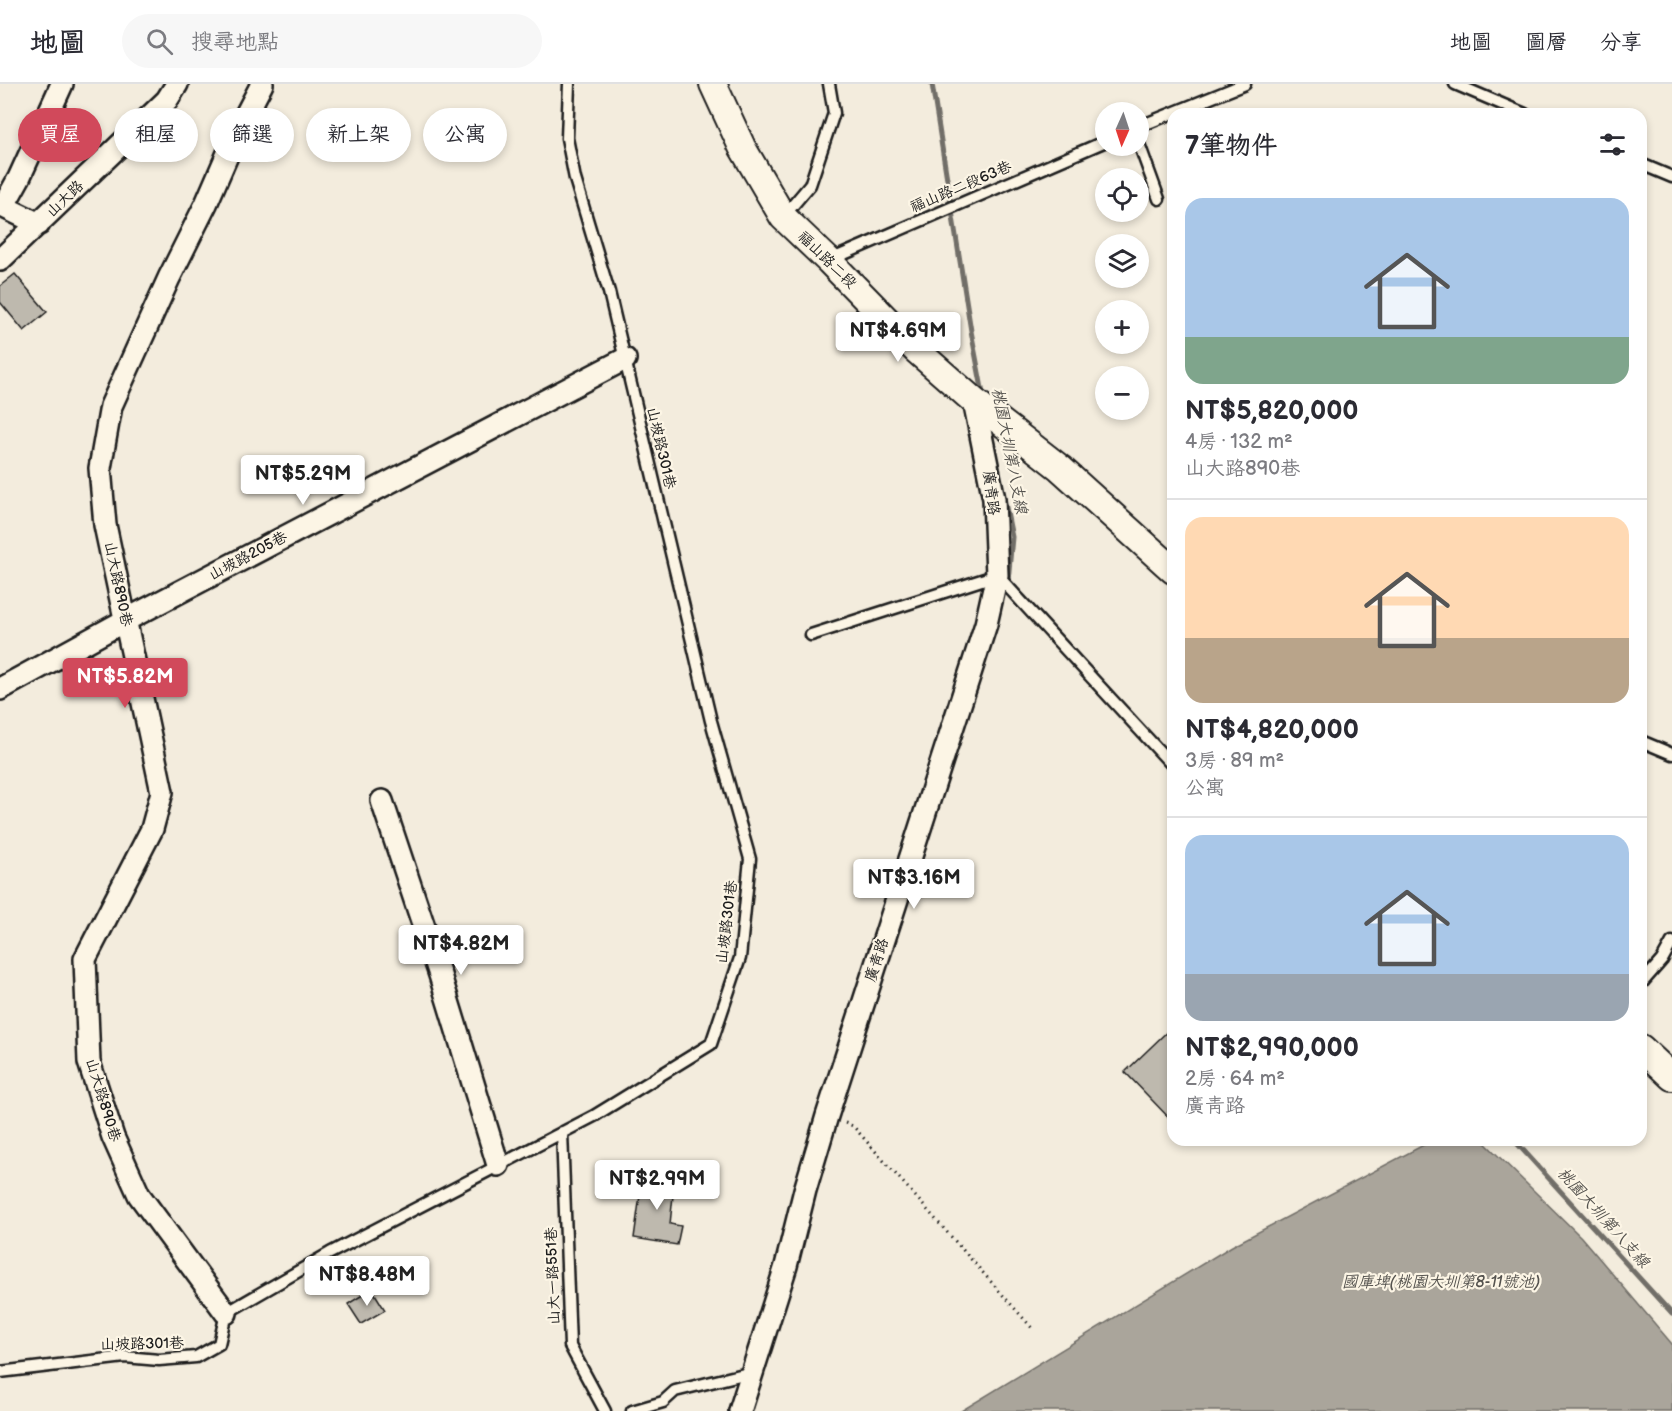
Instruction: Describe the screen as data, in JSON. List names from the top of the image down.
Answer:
{
  "streets": {
    "street": [
      "山大路",
      "福山路二段",
      "廣青路",
      "山坡路205巷",
      "山大路890巷"
    ],
    "lane": ["福山路二段63巷", "山坡路301巷", "山大一路551巷"]
  },
  "crossings": [
    ["福山路二段63巷", "福山路二段"],
    ["福山路二段", "廣青路"],
    ["山坡路301巷", "山坡路205巷"],
    ["山坡路301巷", "山大路890巷"],
    ["山坡路301巷", "山大一路551巷"],
    ["山坡路205巷", "山大路890巷"]
  ],
  "water": ["桃園大圳第八支線", "國庫埤(桃園大圳第8-11號池)"],
  "north": "bottom",
  "page": {
    "header": "地圖",
    "search": "搜尋地點",
    "nav": ["地圖", "圖層", "分享"],
    "map_buttons": ["+", "−"],
    "chip": [
      "買屋",
      "租屋",
      "篩選",
      "新上架",
      "公寓"
    ],
    "heading": "7筆物件",
    "list": [
      {
        "name": "NT$5,820,000",
        "note": "4房 · 132 m² · 山大路890巷"
      },
      {
        "name": "NT$4,820,000",
        "note": "3房 · 89 m² · 公寓"
      },
      {
        "name": "NT$2,990,000",
        "note": "2房 · 64 m² · 廣青路"
      }
    ],
    "price": [
      "NT$4.69M",
      "NT$5.29M",
      "NT$5.82M",
      "NT$3.16M",
      "NT$4.82M",
      "NT$2.99M",
      "NT$8.48M"
    ]
  }
}
